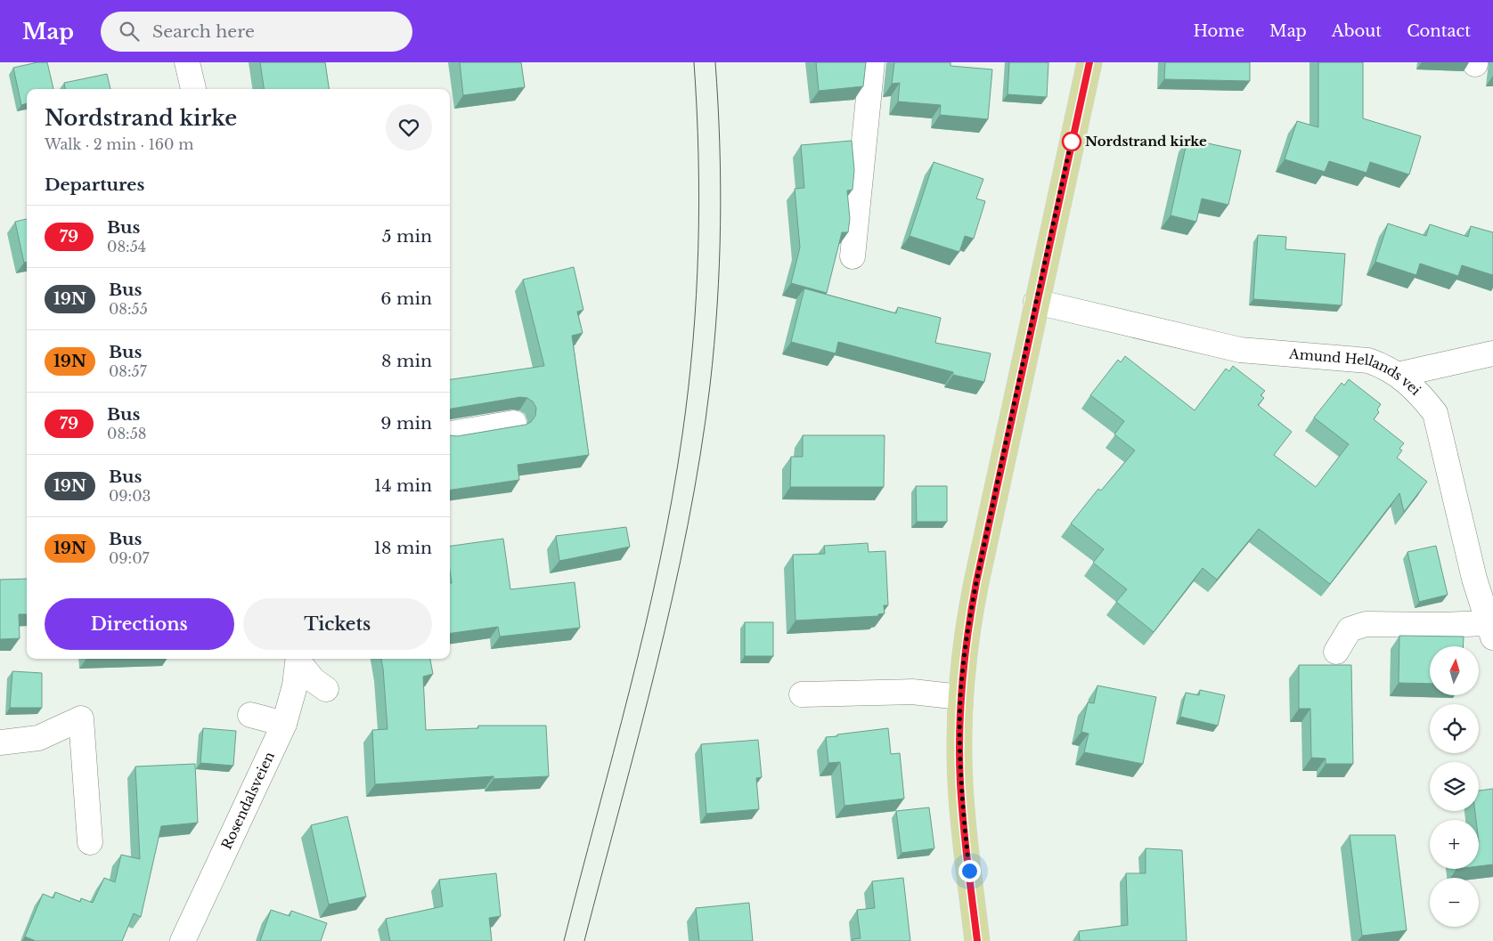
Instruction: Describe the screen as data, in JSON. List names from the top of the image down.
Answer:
{
  "streets": {
    "street": ["Amund Hellands vei", "Rosendalsveien"]
  },
  "places": ["Nordstrand kirke"],
  "lines": ["bus line 79"],
  "north": "top",
  "page": {
    "header": "Map",
    "search": "Search here",
    "nav": [
      "Home",
      "Map",
      "About",
      "Contact"
    ],
    "heading": [
      ["Nordstrand kirke", "Walk · 2 min · 160 m"],
      "Departures"
    ],
    "list": [
      {
        "mark": "79",
        "name": "Bus",
        "note": "08:54",
        "value": "5 min"
      },
      {
        "mark": "19N",
        "name": "Bus",
        "note": "08:55",
        "value": "6 min"
      },
      {
        "mark": "19N",
        "name": "Bus",
        "note": "08:57",
        "value": "8 min"
      },
      {
        "mark": "79",
        "name": "Bus",
        "note": "08:58",
        "value": "9 min"
      },
      {
        "mark": "19N",
        "name": "Bus",
        "note": "09:03",
        "value": "14 min"
      },
      {
        "mark": "19N",
        "name": "Bus",
        "note": "09:07",
        "value": "18 min"
      }
    ],
    "buttons": ["Directions", "Tickets"],
    "map_buttons": ["+", "−"]
  }
}
